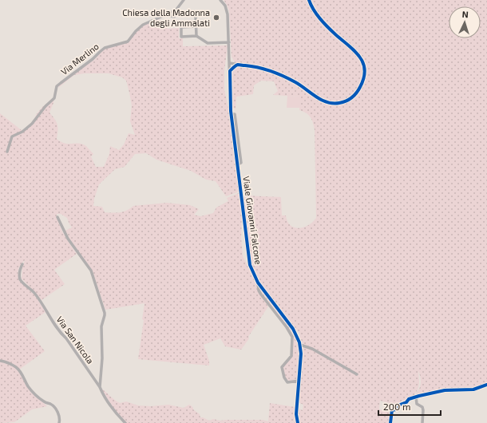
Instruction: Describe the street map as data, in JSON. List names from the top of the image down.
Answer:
{
  "streets": {
    "street": ["Via Merlino", "Viale Giovanni Falcone", "Via San Nicola"]
  },
  "places": ["Chiesa della Madonna degli Ammalati"],
  "scale_bar": "200 m",
  "north": "top"
}
